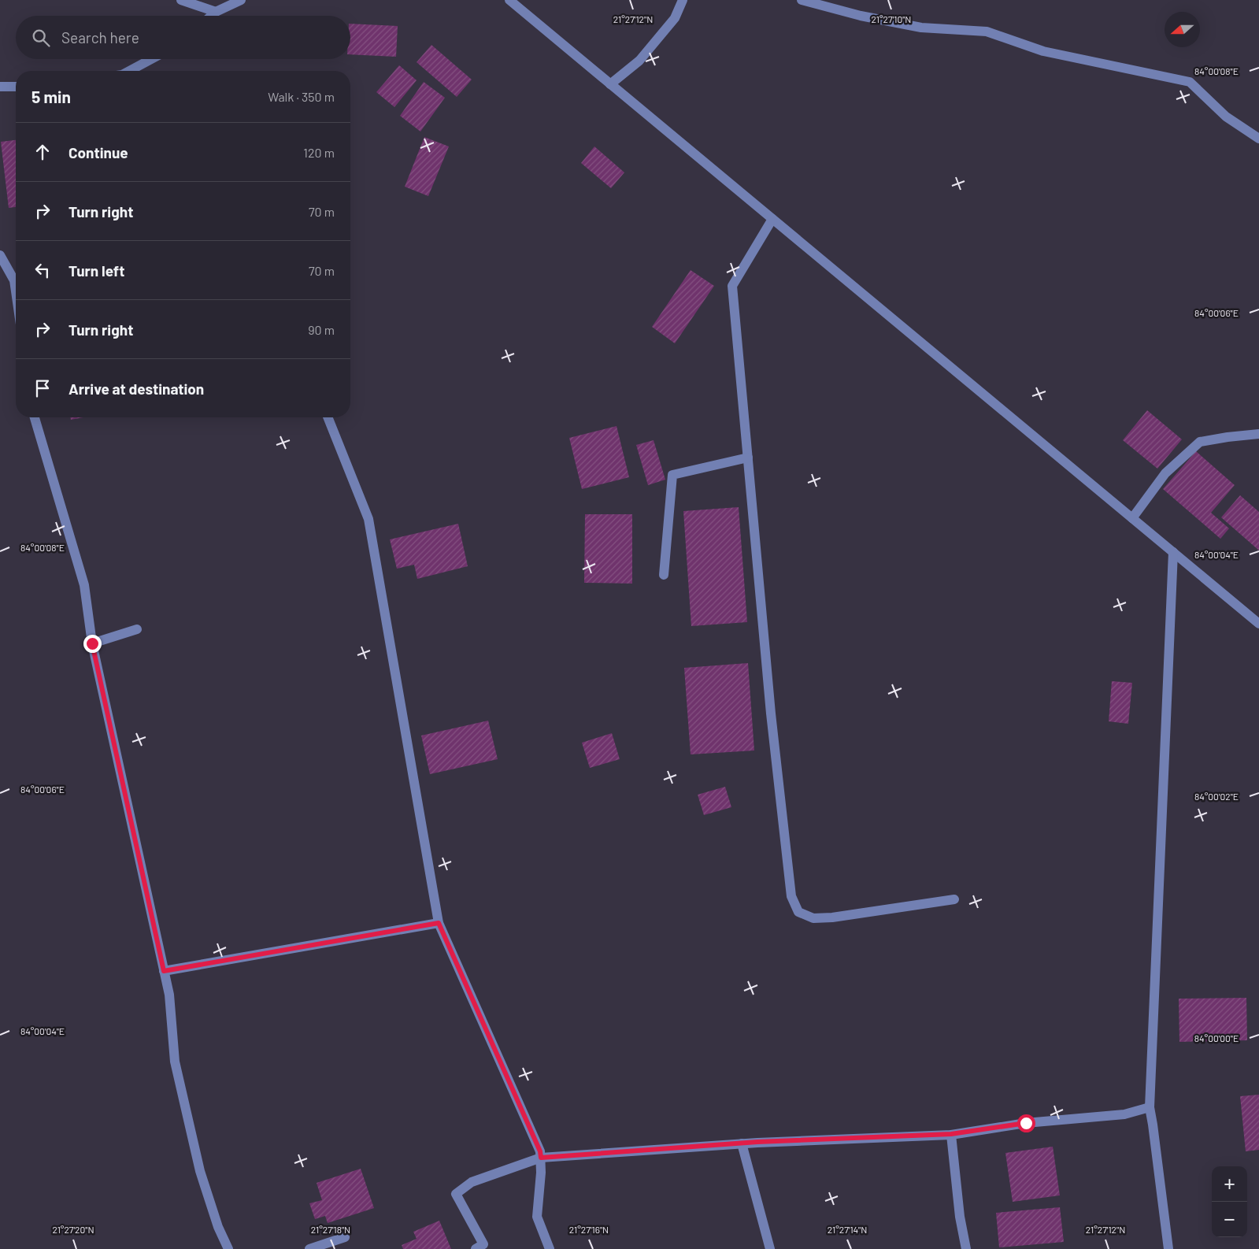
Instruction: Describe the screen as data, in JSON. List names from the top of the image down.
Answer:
{
  "north": "left",
  "page": {
    "search": "Search here",
    "heading": ["5 min", "Walk · 350 m"],
    "list": [
      ["Continue", "120 m"],
      ["Turn right", "70 m"],
      ["Turn left", "70 m"],
      ["Turn right", "90 m"],
      "Arrive at destination"
    ],
    "map_buttons": ["+", "−"]
  },
  "coordinates": [
    "21°27'12\"N",
    "21°27'10\"N",
    "84°00'08\"E",
    "84°00'06\"E",
    "84°00'04\"E",
    "84°00'02\"E",
    "84°00'00\"E",
    "21°27'20\"N",
    "21°27'18\"N",
    "21°27'16\"N",
    "21°27'14\"N"
  ]
}
